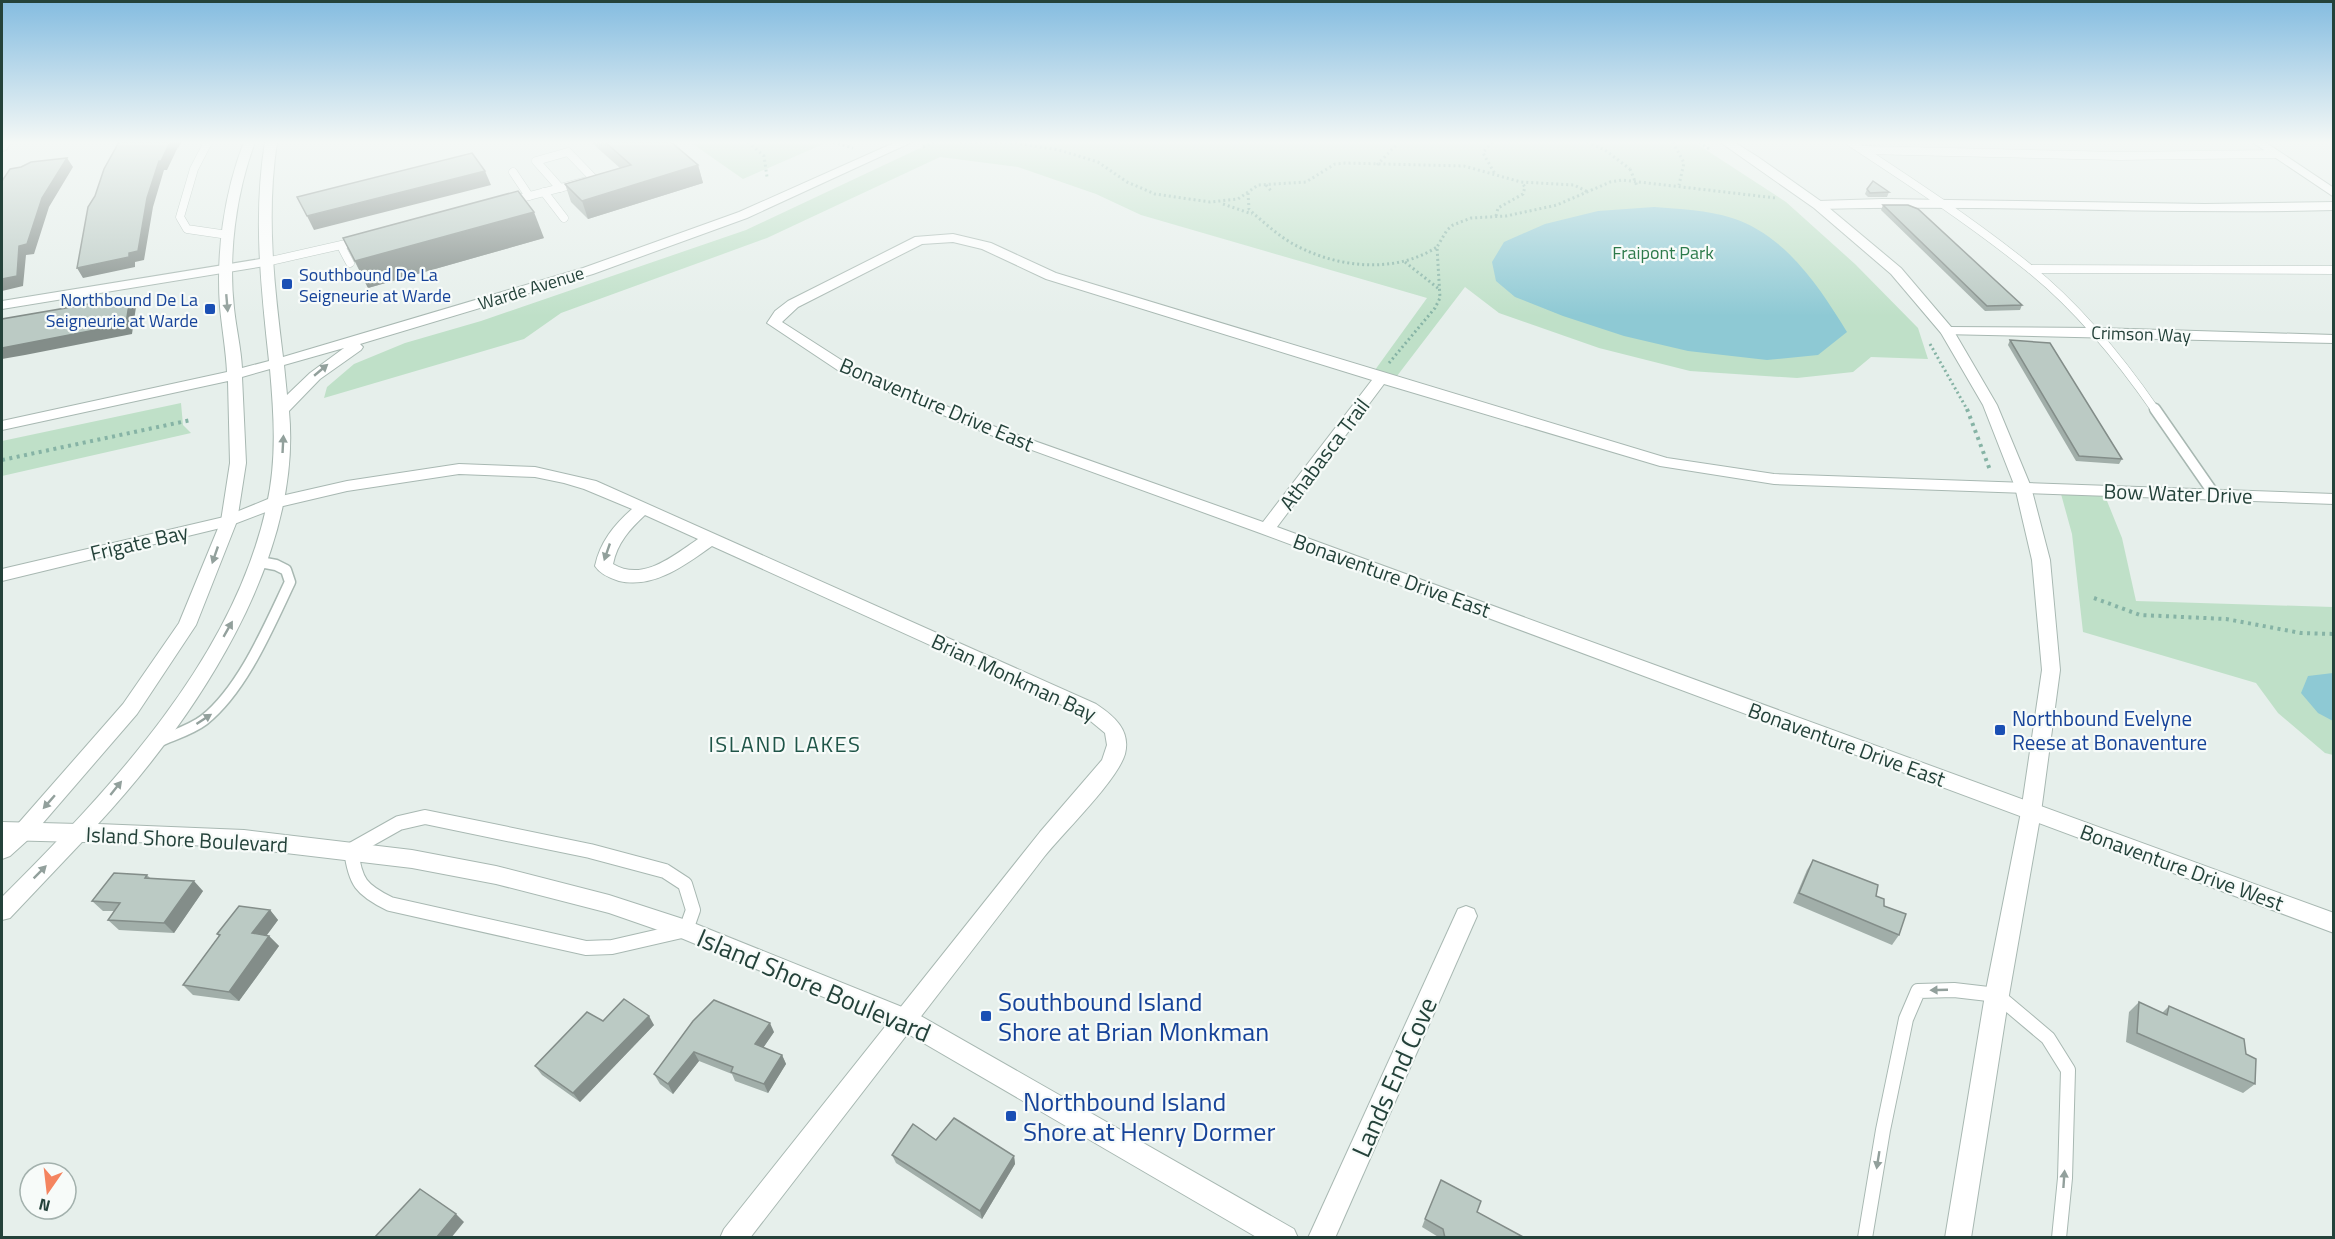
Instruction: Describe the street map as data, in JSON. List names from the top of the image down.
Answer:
{
  "streets": {
    "street": [
      "Warde Avenue",
      "Crimson Way",
      "Bonaventure Drive East",
      "Athabasca Trail",
      "Bow Water Drive",
      "Frigate Bay",
      "Brian Monkman Bay",
      "Island Shore Boulevard",
      "Bonaventure Drive West",
      "Lands End Cove"
    ]
  },
  "crossings": [
    ["Bonaventure Drive East", "Athabasca Trail"],
    ["Bonaventure Drive East", "Bow Water Drive"],
    ["Bonaventure Drive East", "Bonaventure Drive West"],
    ["Frigate Bay", "Brian Monkman Bay"],
    ["Brian Monkman Bay", "Island Shore Boulevard"]
  ],
  "districts": ["ISLAND LAKES"],
  "parks": ["Fraipont Park"],
  "places": {
    "transit": [
      "Southbound De La Seigneurie at Warde",
      "Northbound De La Seigneurie at Warde",
      "Northbound Evelyne Reese at Bonaventure",
      "Southbound Island Shore at Brian Monkman",
      "Northbound Island Shore at Henry Dormer"
    ]
  },
  "north": "bottom"
}
